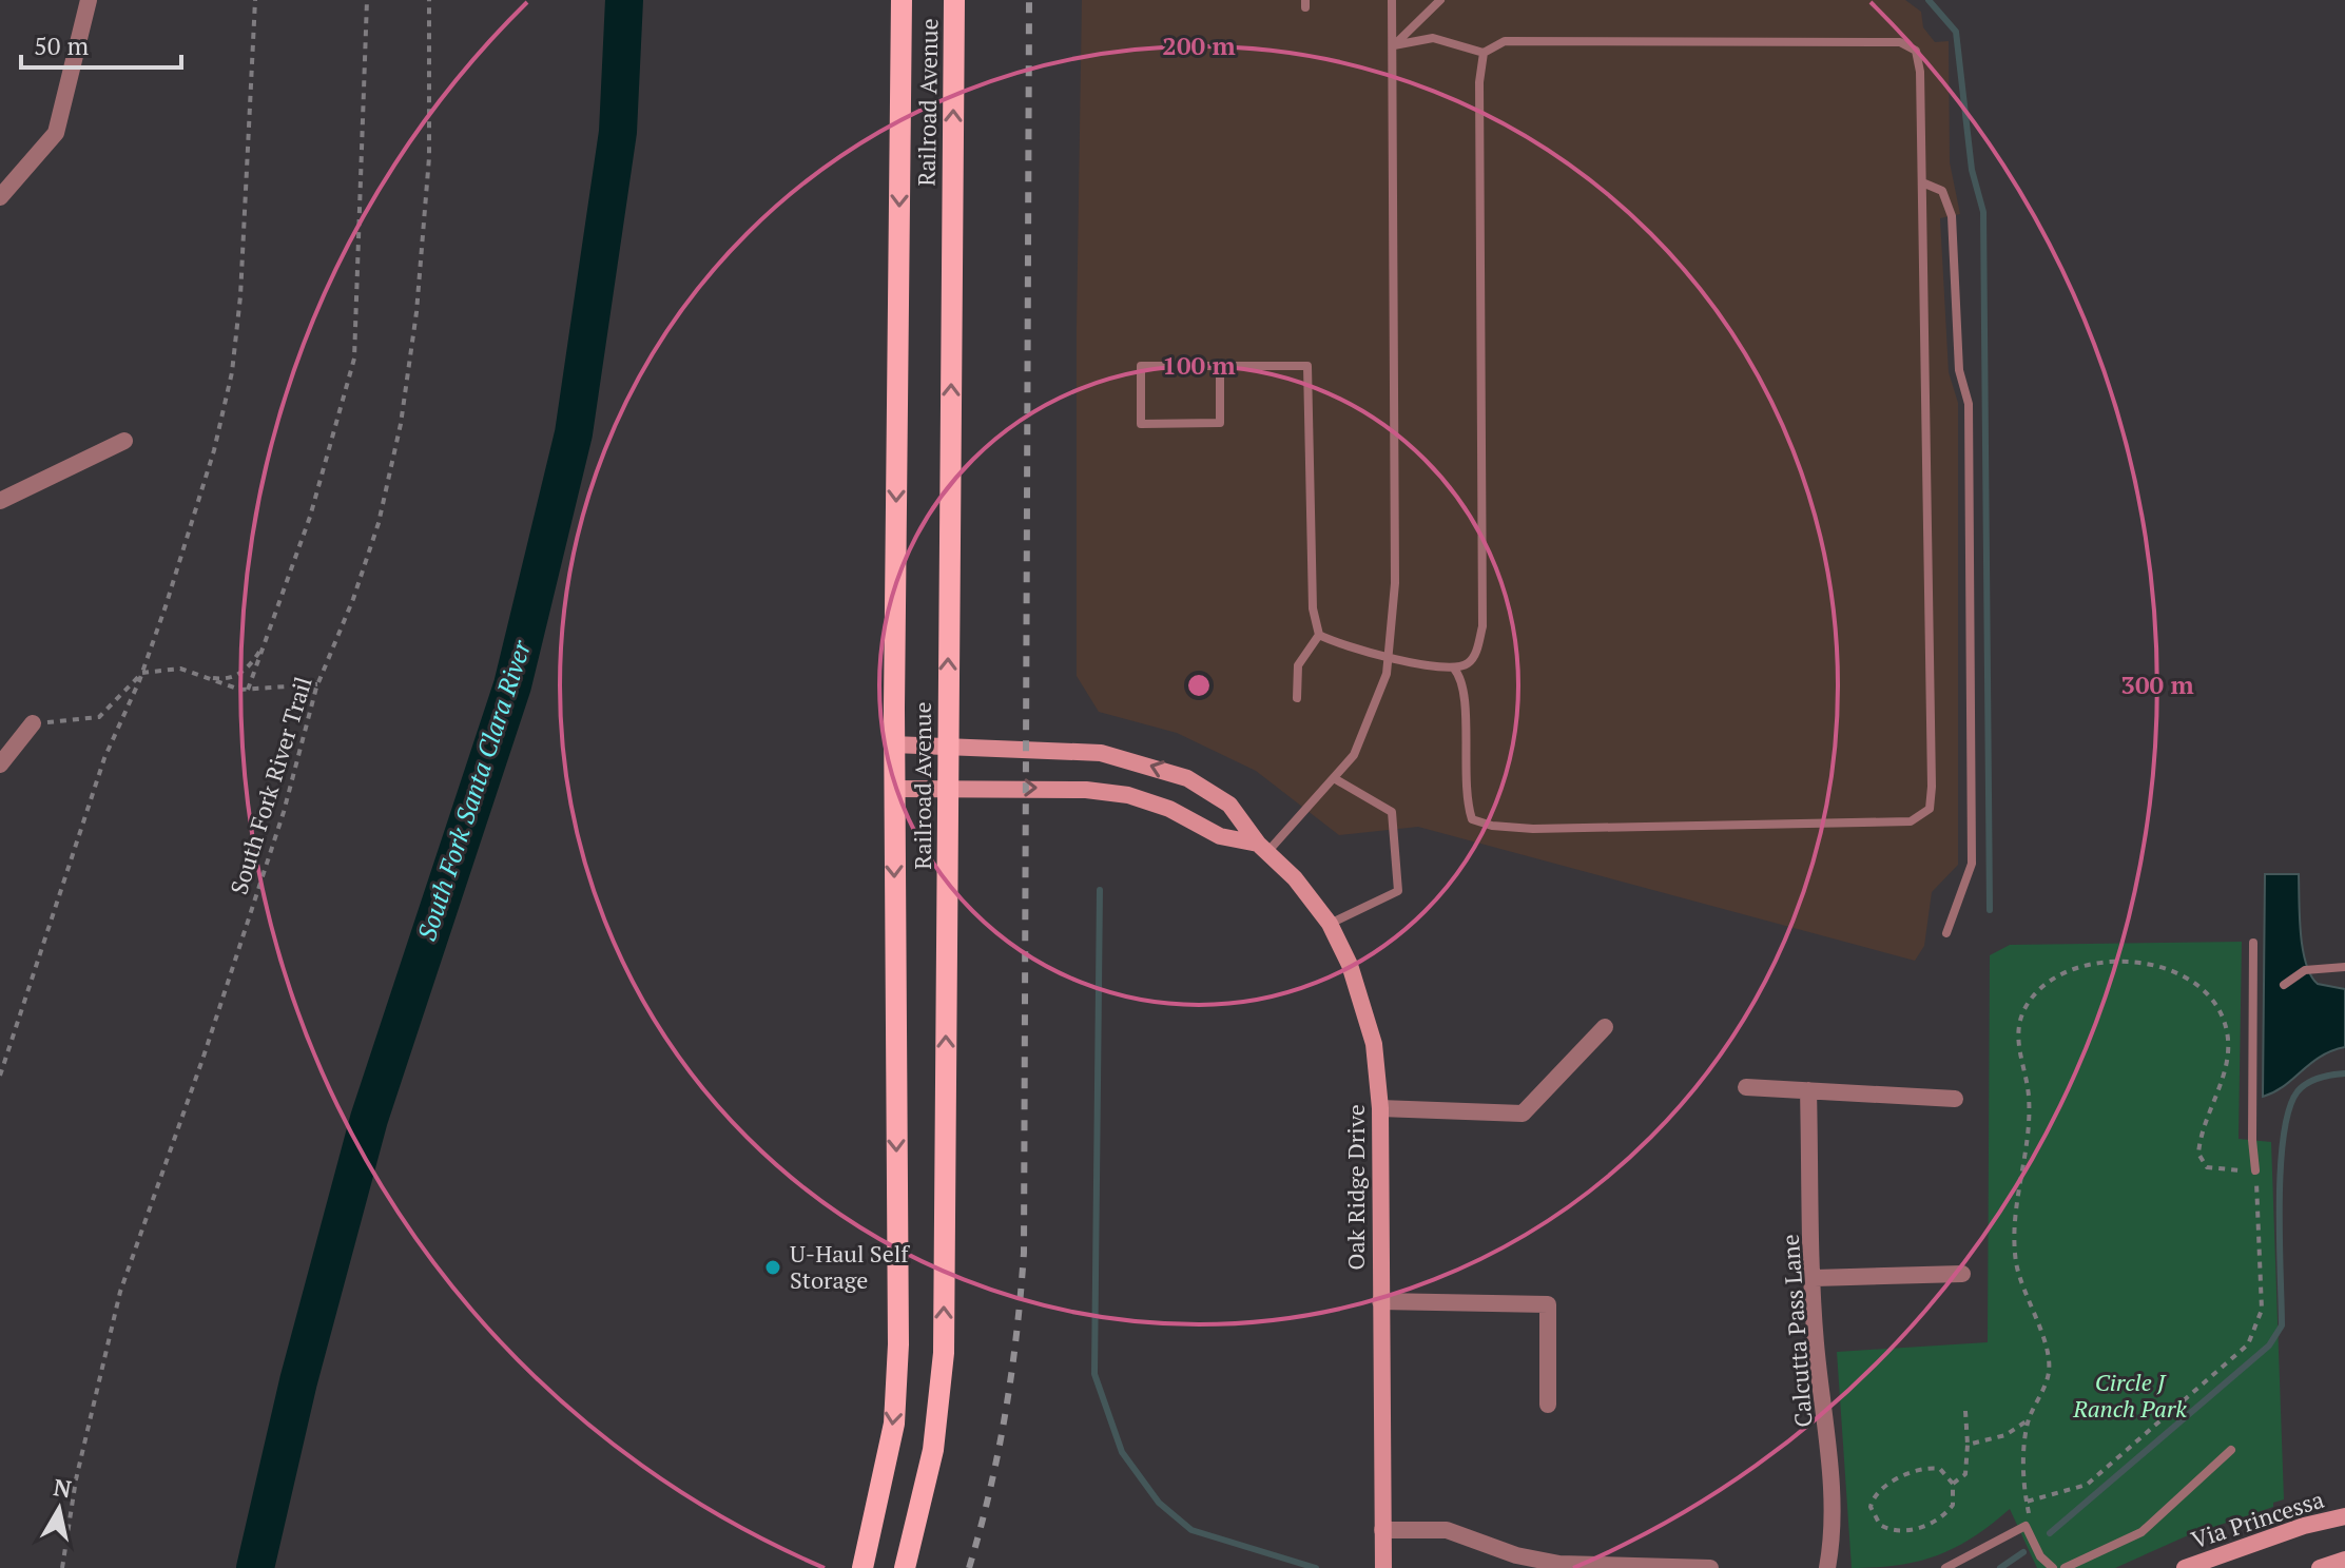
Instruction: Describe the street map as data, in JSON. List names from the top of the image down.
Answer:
{
  "streets": {
    "main road": ["Railroad Avenue", "Oak Ridge Drive", "Via Princessa"],
    "street": ["Calcutta Pass Lane"],
    "path": ["South Fork River Trail"]
  },
  "crossings": [
    ["Railroad Avenue", "Oak Ridge Drive"]
  ],
  "water": ["South Fork Santa Clara River"],
  "parks": ["Circle J Ranch Park"],
  "places": ["U-Haul Self Storage"],
  "scale_bar": "50 m",
  "north": "top",
  "rings": ["200 m", "100 m", "300 m"]
}
